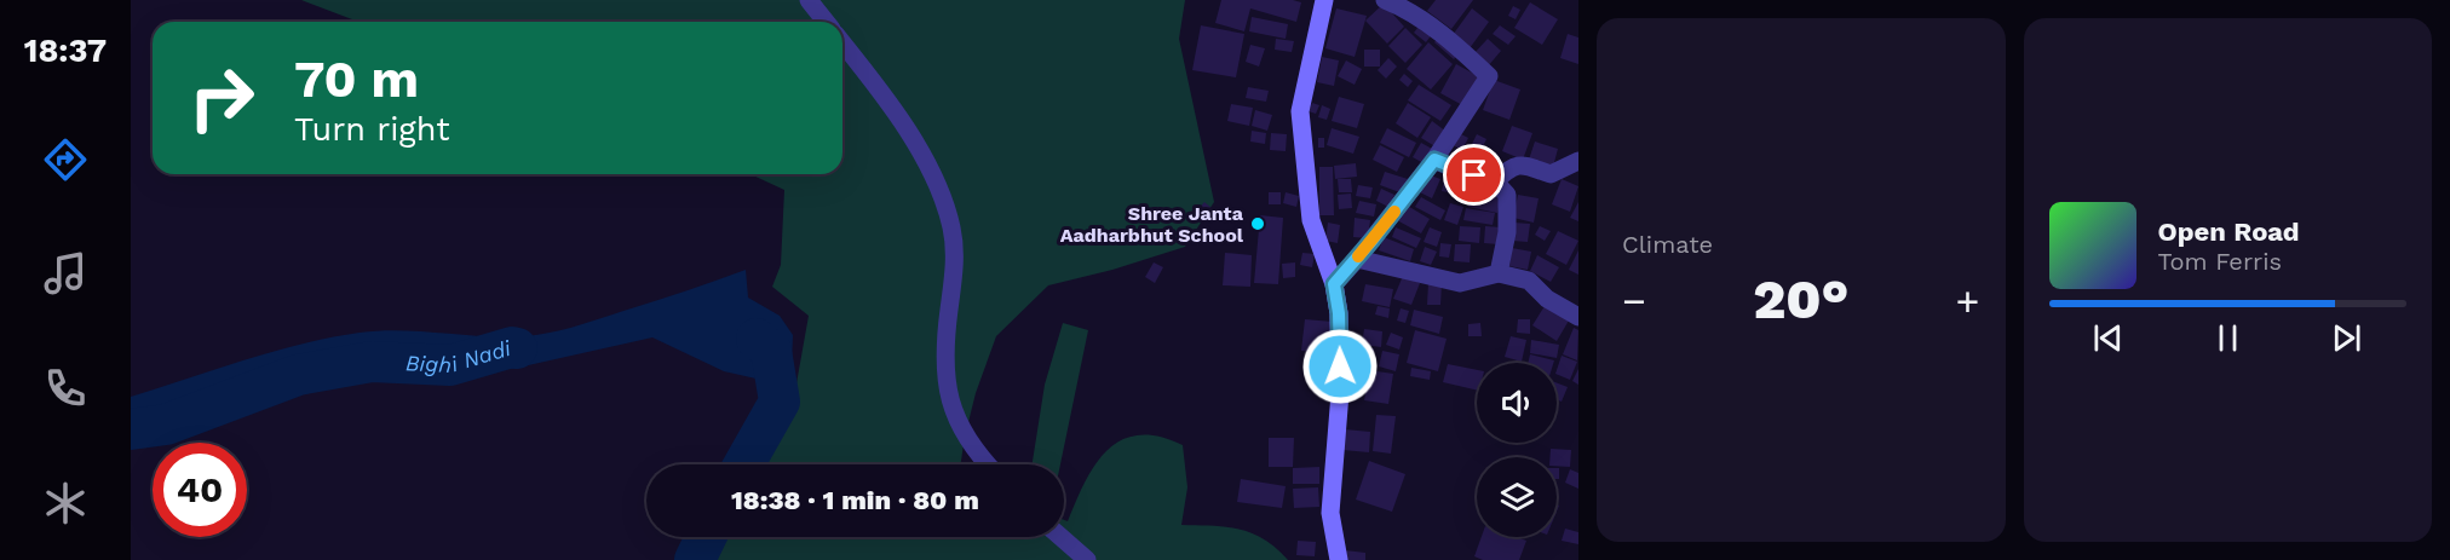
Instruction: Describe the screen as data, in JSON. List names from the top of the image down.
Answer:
{
  "water": ["Bighi Nadi"],
  "places": ["Shree Janta Aadharbhut School"],
  "page": {
    "tabs": "18:37",
    "tile": "Climate",
    "turn": ["70 m", "Turn right"],
    "song": ["Open Road", "Tom Ferris"],
    "heat": ["−", "20°", "+"],
    "limit": "40",
    "trip": "18:38 · 1 min · 80 m"
  }
}
